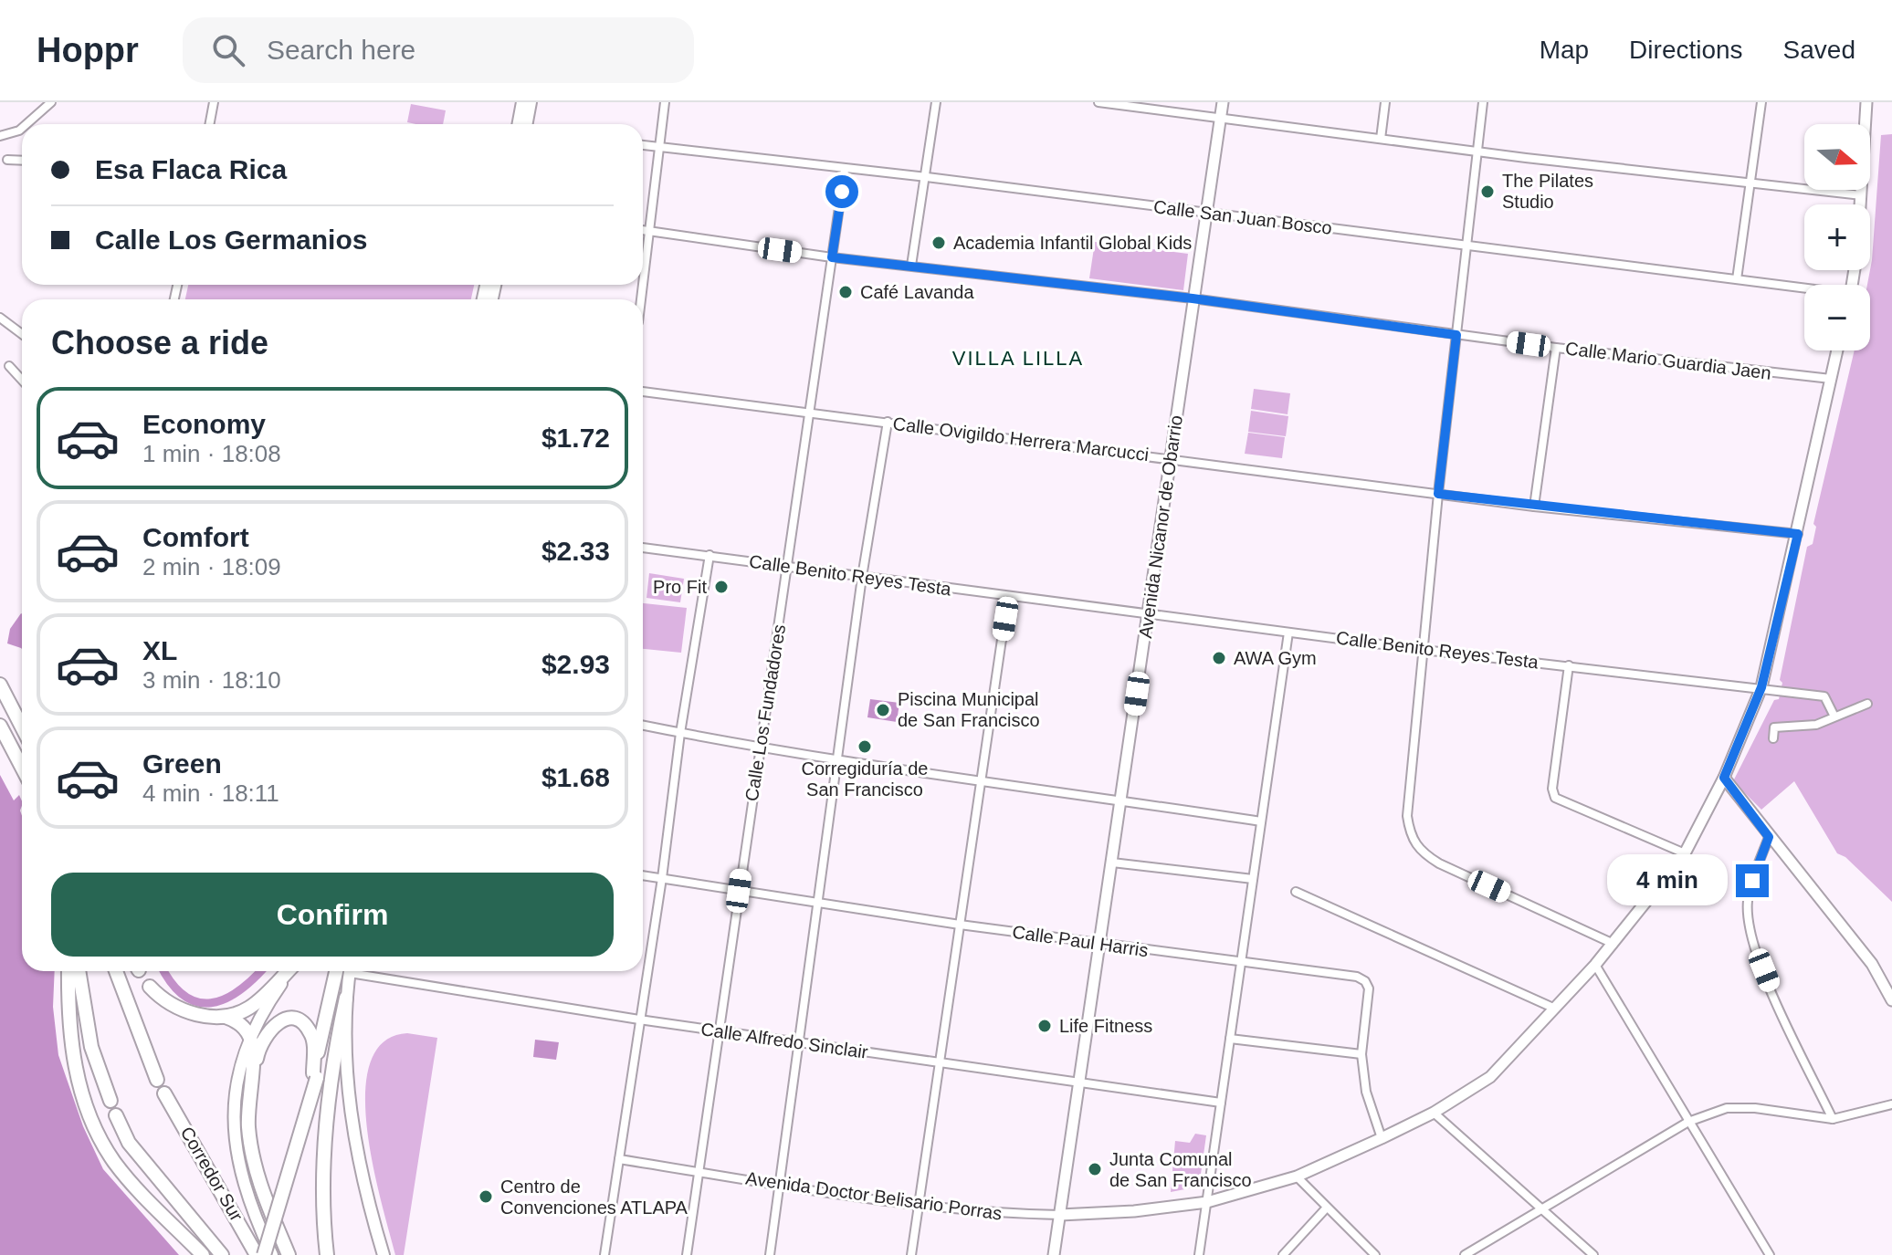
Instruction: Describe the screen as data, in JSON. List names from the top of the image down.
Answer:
{
  "streets": {
    "highway": ["Corredor Sur"],
    "street": [
      "Calle San Juan Bosco",
      "Calle Mario Guardia Jaen",
      "Calle Ovigildo Herrera Marcucci",
      "Avenida Nicanor de Obarrio",
      "Calle Benito Reyes Testa",
      "Calle Los Fundadores",
      "Calle Paul Harris",
      "Calle Alfredo Sinclair",
      "Avenida Doctor Belisario Porras"
    ]
  },
  "crossings": [
    ["Calle San Juan Bosco", "Avenida Nicanor de Obarrio"],
    ["Calle San Juan Bosco", "Calle Los Fundadores"],
    ["Calle Mario Guardia Jaen", "Avenida Nicanor de Obarrio"],
    ["Calle Mario Guardia Jaen", "Calle Los Fundadores"],
    ["Calle Mario Guardia Jaen", "Avenida Doctor Belisario Porras"],
    ["Calle Ovigildo Herrera Marcucci", "Avenida Nicanor de Obarrio"],
    ["Calle Ovigildo Herrera Marcucci", "Calle Los Fundadores"],
    ["Calle Ovigildo Herrera Marcucci", "Avenida Doctor Belisario Porras"],
    ["Avenida Nicanor de Obarrio", "Calle Benito Reyes Testa"],
    ["Avenida Nicanor de Obarrio", "Calle Paul Harris"],
    ["Avenida Nicanor de Obarrio", "Calle Alfredo Sinclair"],
    ["Avenida Nicanor de Obarrio", "Avenida Doctor Belisario Porras"],
    ["Calle Benito Reyes Testa", "Calle Los Fundadores"],
    ["Calle Benito Reyes Testa", "Avenida Doctor Belisario Porras"],
    ["Calle Los Fundadores", "Calle Paul Harris"],
    ["Calle Los Fundadores", "Calle Alfredo Sinclair"],
    ["Calle Los Fundadores", "Avenida Doctor Belisario Porras"],
    ["Calle Paul Harris", "Avenida Doctor Belisario Porras"]
  ],
  "districts": ["VILLA LILLA"],
  "places": [
    "The Pilates Studio",
    "Academia Infantil Global Kids",
    "Café Lavanda",
    "Pro Fit",
    "AWA Gym",
    "Piscina Municipal de San Francisco",
    "Corregiduría de San Francisco",
    "Life Fitness",
    "Junta Comunal de San Francisco",
    "Centro de Convenciones ATLAPA"
  ],
  "north": "right",
  "page": {
    "header": "Hoppr",
    "search": "Search here",
    "nav": ["Map", "Directions", "Saved"],
    "map_buttons": ["+", "−"],
    "banner": ["Esa Flaca Rica", "Calle Los Germanios"],
    "heading": "Choose a ride",
    "list": [
      {
        "name": "Economy",
        "note": "1 min · 18:08",
        "value": "$1.72"
      },
      {
        "name": "Comfort",
        "note": "2 min · 18:09",
        "value": "$2.33"
      },
      {
        "name": "XL",
        "note": "3 min · 18:10",
        "value": "$2.93"
      },
      {
        "name": "Green",
        "note": "4 min · 18:11",
        "value": "$1.68"
      }
    ],
    "bubble": "4 min",
    "buttons": "Confirm"
  }
}
